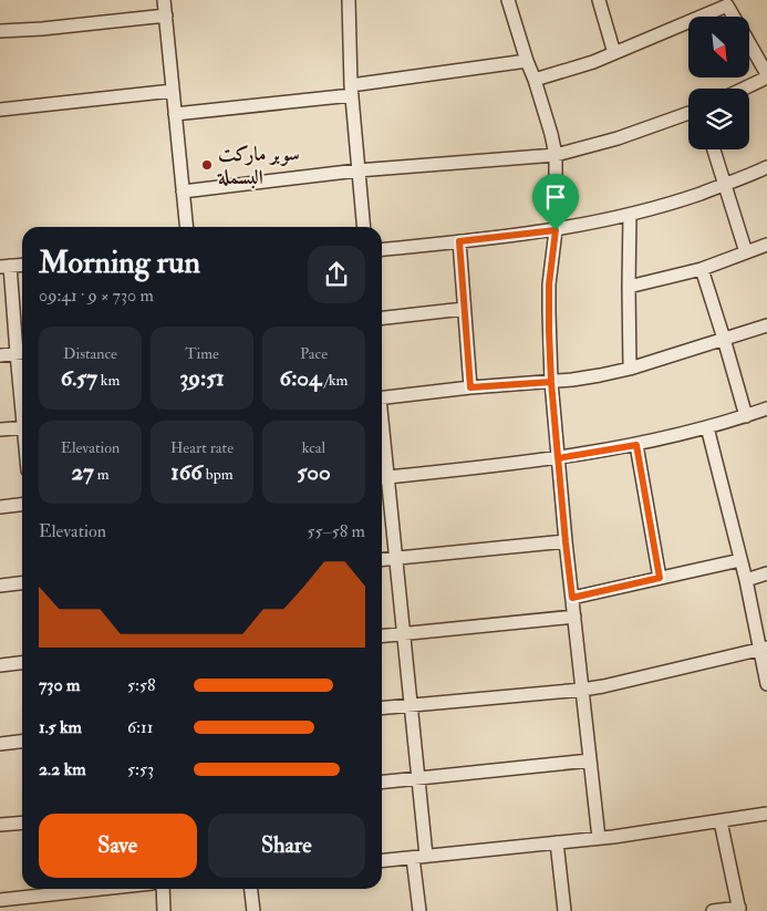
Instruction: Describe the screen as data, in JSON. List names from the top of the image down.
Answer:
{
  "places": ["سوبر ماركت البسملة"],
  "north": "bottom right",
  "page": {
    "heading": ["Morning run", "09:41 · 9 × 730 m"],
    "stats": [
      ["Distance", "6.57 km"],
      ["Time", "39:51"],
      ["Pace", "6:04 /km"],
      ["Elevation", "27 m"],
      ["Heart rate", "166 bpm"],
      ["kcal", "500"]
    ],
    "chart": ["Elevation", "55–58 m"],
    "list": [
      {
        "name": "730 m",
        "note": "5:58"
      },
      {
        "name": "1.5 km",
        "note": "6:11"
      },
      {
        "name": "2.2 km",
        "note": "5:53"
      }
    ],
    "buttons": ["Save", "Share"]
  }
}
